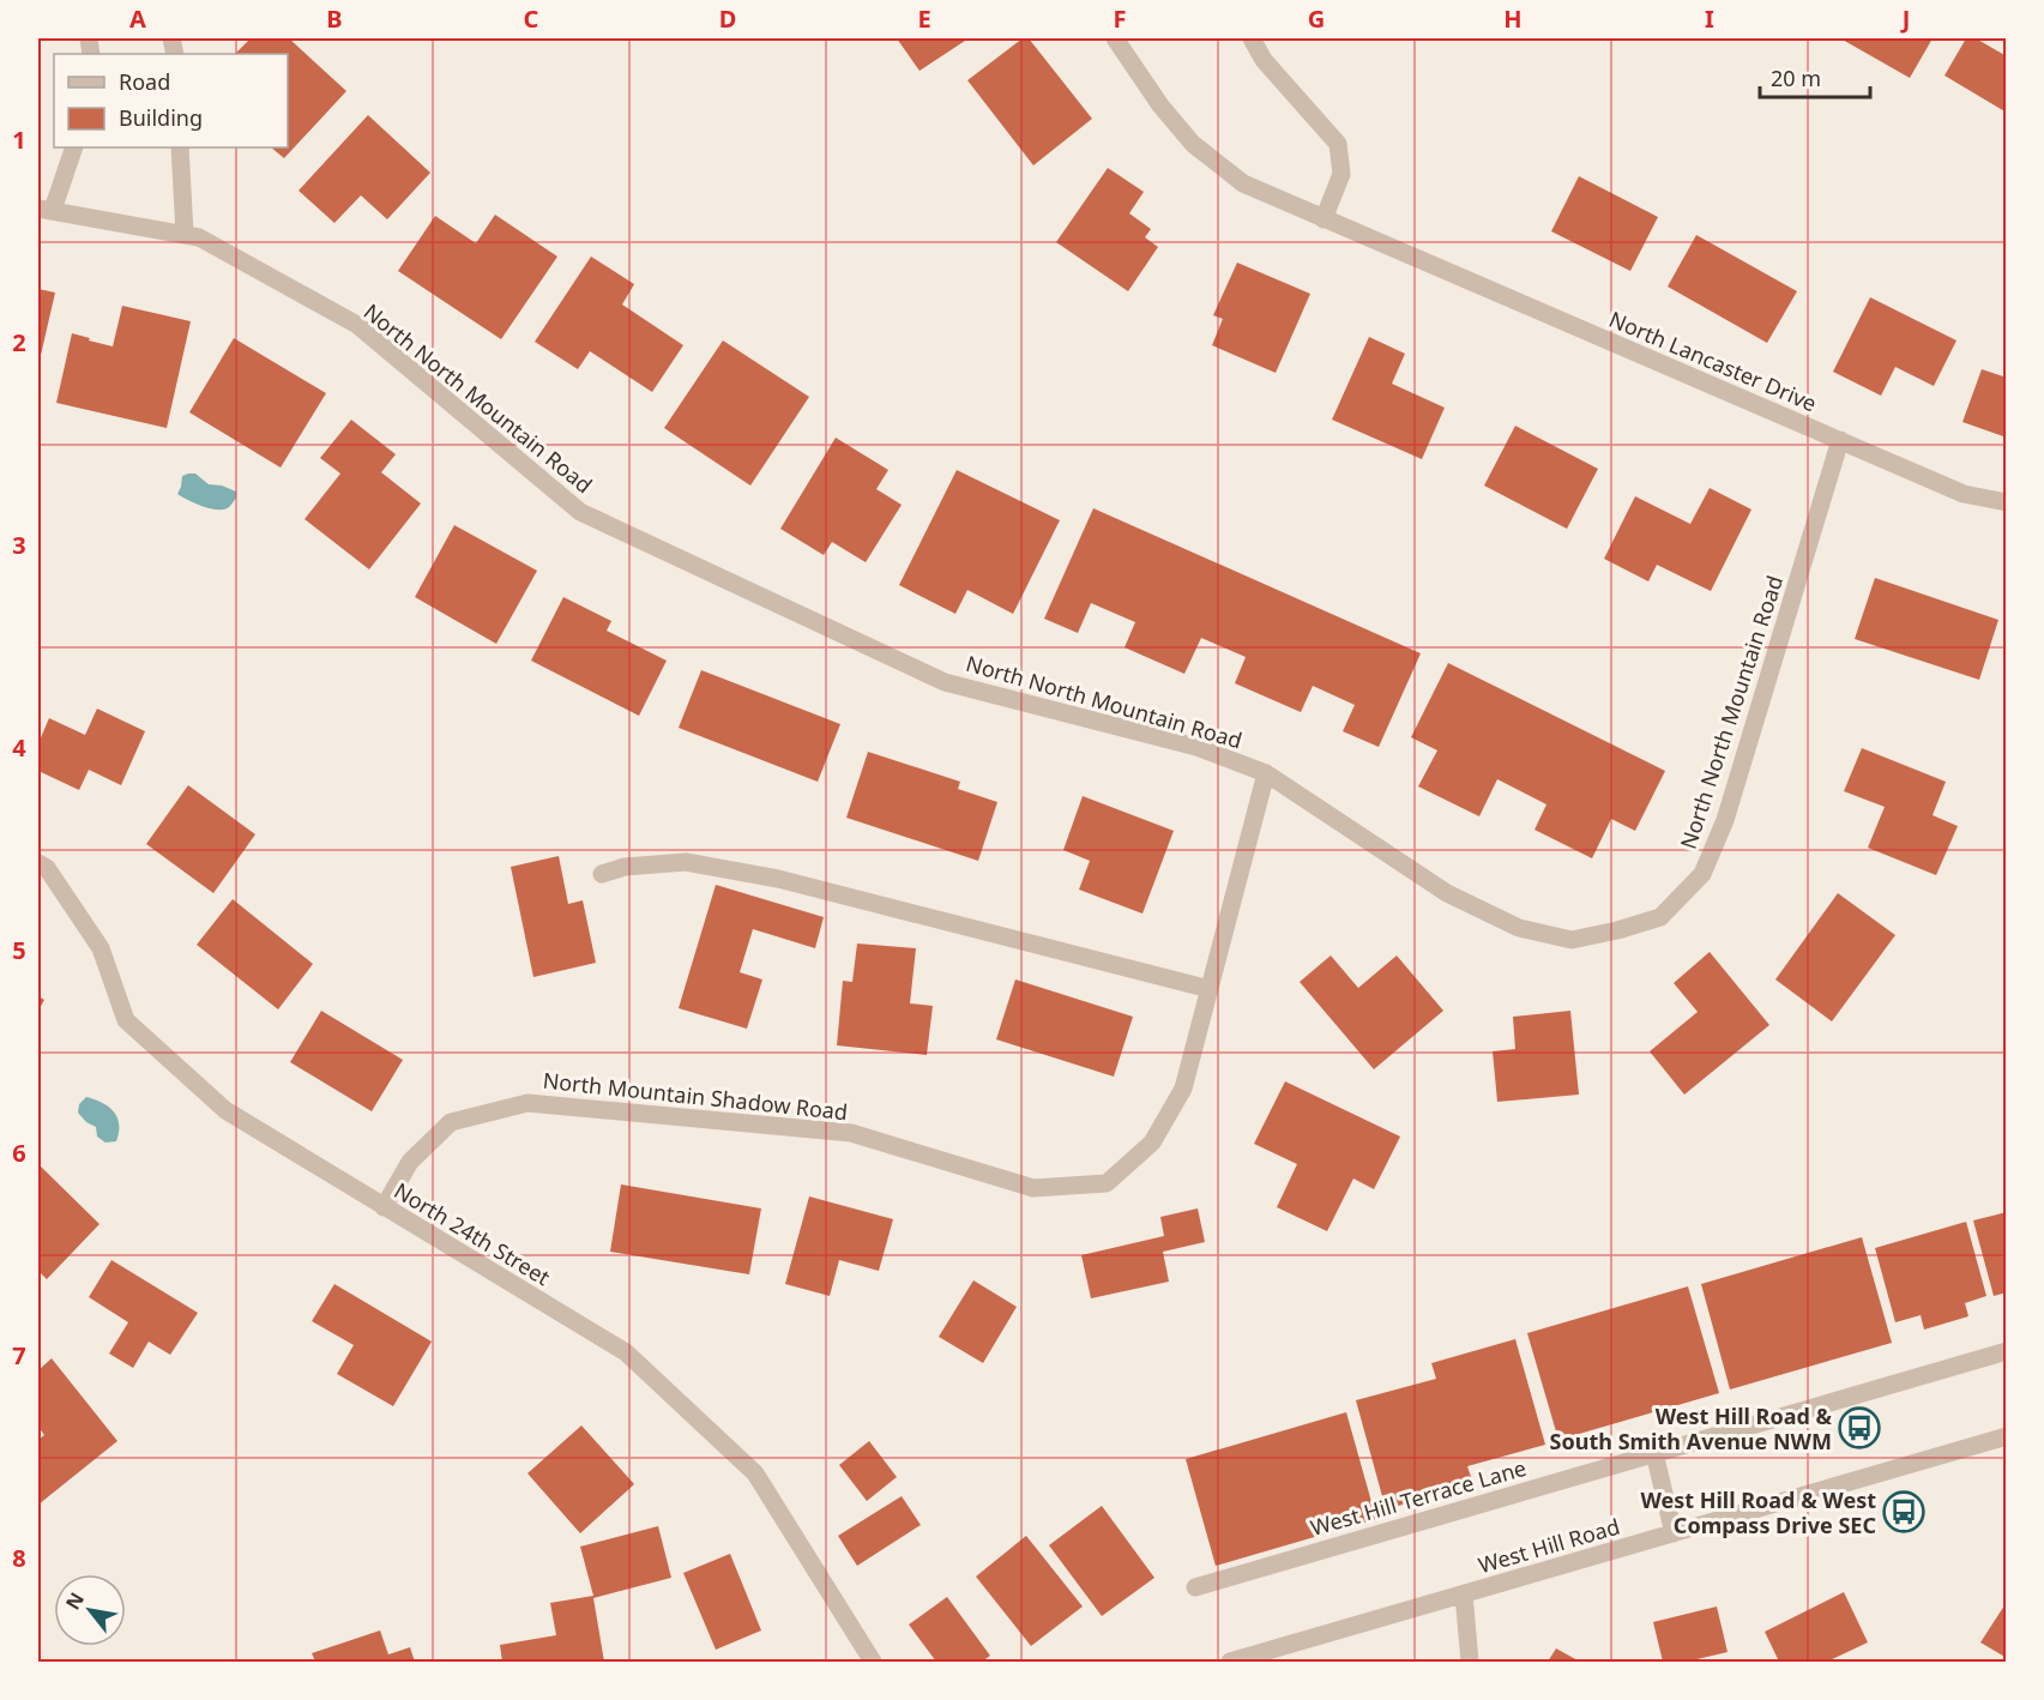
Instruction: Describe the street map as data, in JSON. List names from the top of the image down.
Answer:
{
  "streets": {
    "street": [
      "North Lancaster Drive",
      "North North Mountain Road",
      "North Mountain Shadow Road",
      "North 24th Street",
      "West Hill Terrace Lane",
      "West Hill Road"
    ]
  },
  "crossings": [
    ["North Lancaster Drive", "North North Mountain Road"],
    ["North North Mountain Road", "North Mountain Shadow Road"],
    ["North Mountain Shadow Road", "North 24th Street"]
  ],
  "places": {
    "bus stop": ["West Hill Road & South Smith Avenue NWM", "West Hill Road & West Compass Drive SEC"]
  },
  "legend": ["Road", "Building"],
  "scale_bar": "20 m",
  "north": "top left",
  "grid": {
    "columns": [
      "A",
      "B",
      "C",
      "D",
      "E",
      "F",
      "G",
      "H",
      "I",
      "J"
    ],
    "rows": [
      "1",
      "2",
      "3",
      "4",
      "5",
      "6",
      "7",
      "8"
    ]
  }
}
